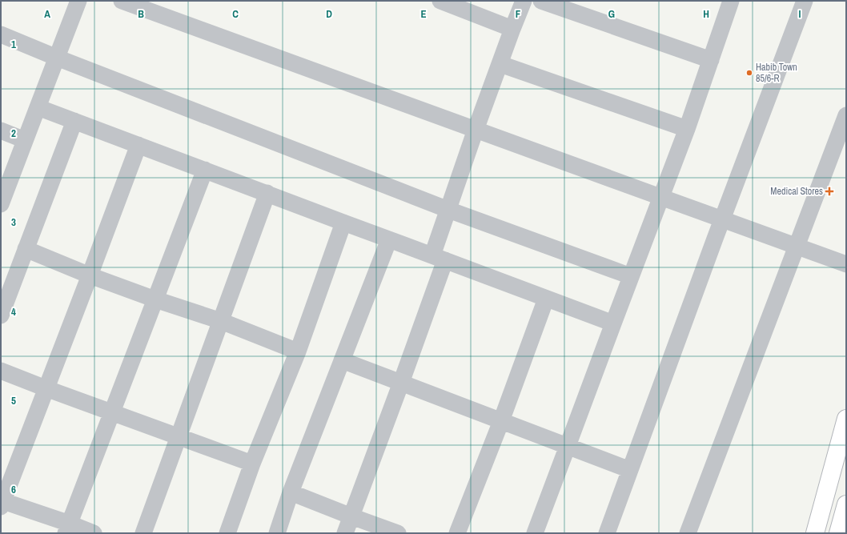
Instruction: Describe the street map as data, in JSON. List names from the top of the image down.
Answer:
{
  "places": {
    "other": ["Habib Town 85/6-R"],
    "health": ["Medical Stores"]
  },
  "grid": {
    "columns": [
      "A",
      "B",
      "C",
      "D",
      "E",
      "F",
      "G",
      "H",
      "I"
    ],
    "rows": [
      "1",
      "2",
      "3",
      "4",
      "5",
      "6"
    ]
  }
}
